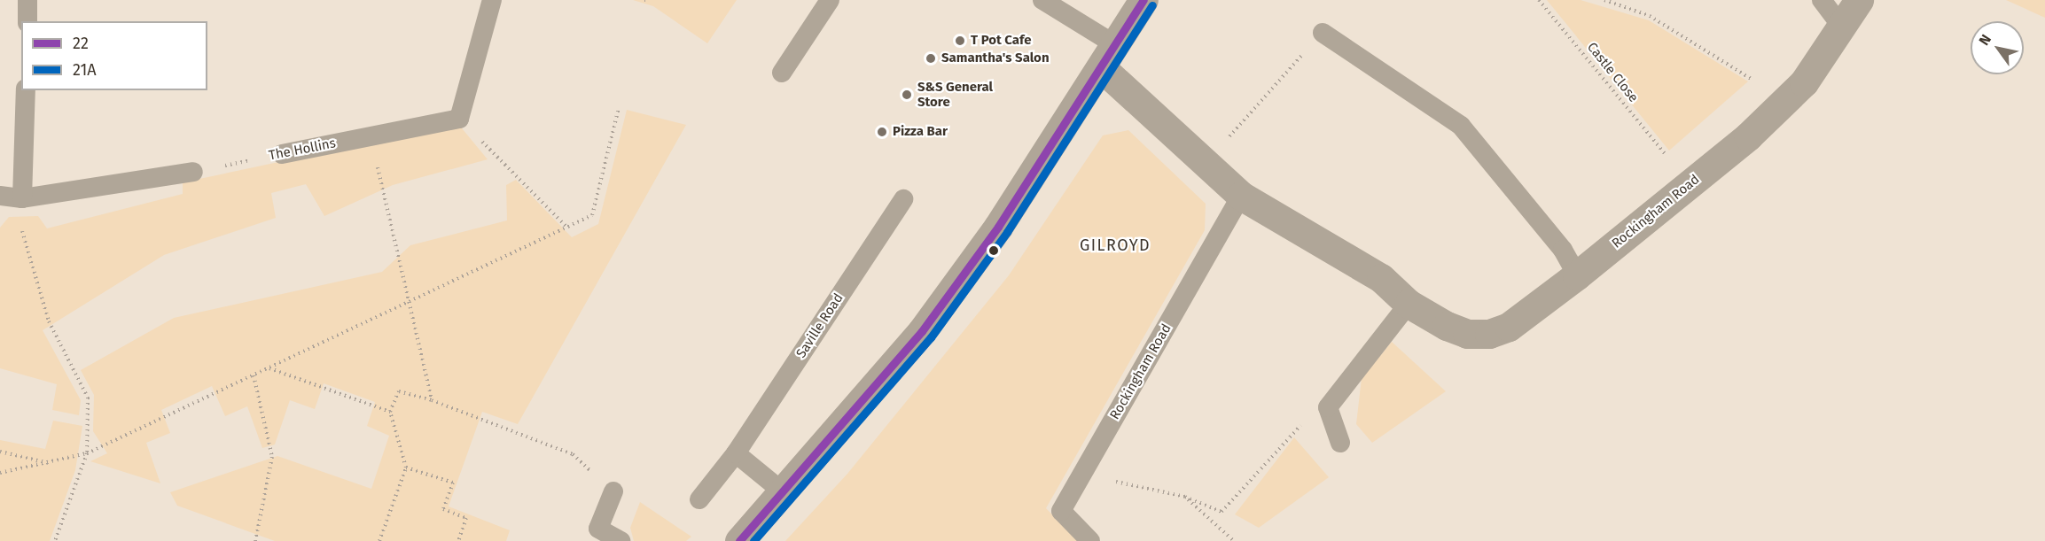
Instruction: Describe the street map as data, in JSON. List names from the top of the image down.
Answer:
{
  "streets": {
    "street": ["Rockingham Road"],
    "lane": ["The Hollins", "Saville Road"],
    "path": ["Castle Close"]
  },
  "districts": ["GILROYD"],
  "places": [
    "T Pot Cafe",
    "Samantha's Salon",
    "S&S General Store",
    "Pizza Bar"
  ],
  "lines": ["transit line 22", "transit line 21A"],
  "legend": ["22", "21A"],
  "north": "top left"
}
